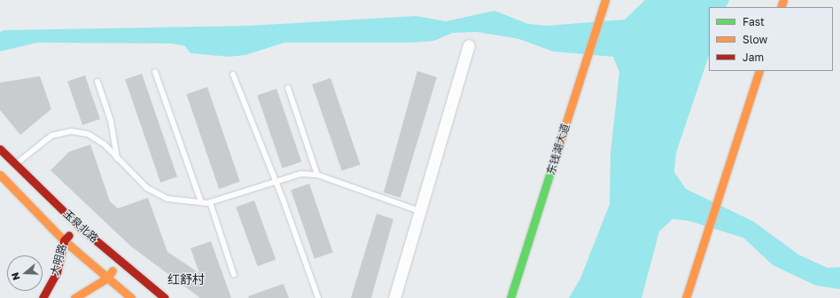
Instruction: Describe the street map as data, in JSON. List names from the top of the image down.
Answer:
{
  "streets": {
    "main road": ["东钱湖大道", "玉泉北路", "大明路"]
  },
  "crossings": [
    ["玉泉北路", "大明路"]
  ],
  "districts": ["红舒村"],
  "legend": ["Fast", "Slow", "Jam"],
  "north": "left"
}
